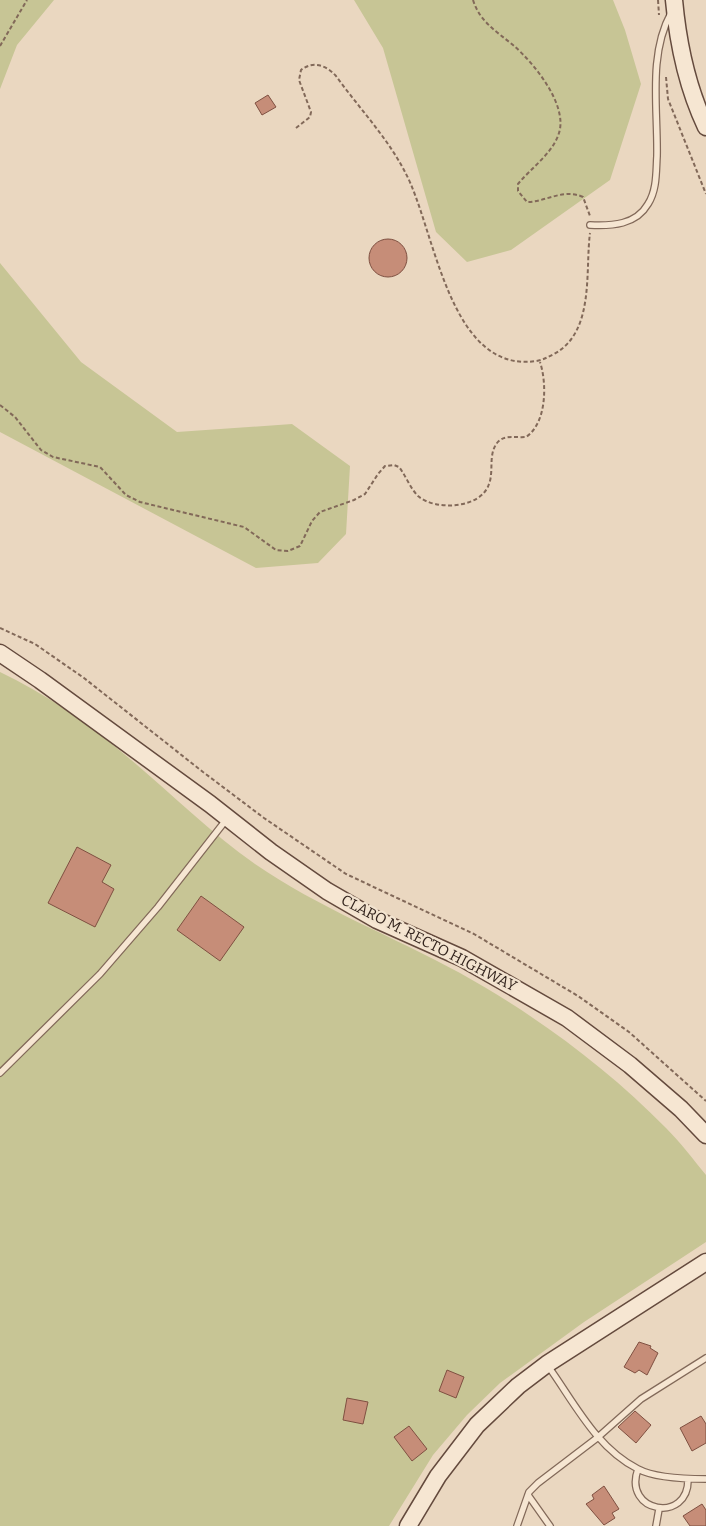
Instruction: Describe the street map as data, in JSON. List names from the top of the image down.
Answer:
{
  "streets": {
    "main road": ["CLARO M. RECTO HIGHWAY"]
  }
}
